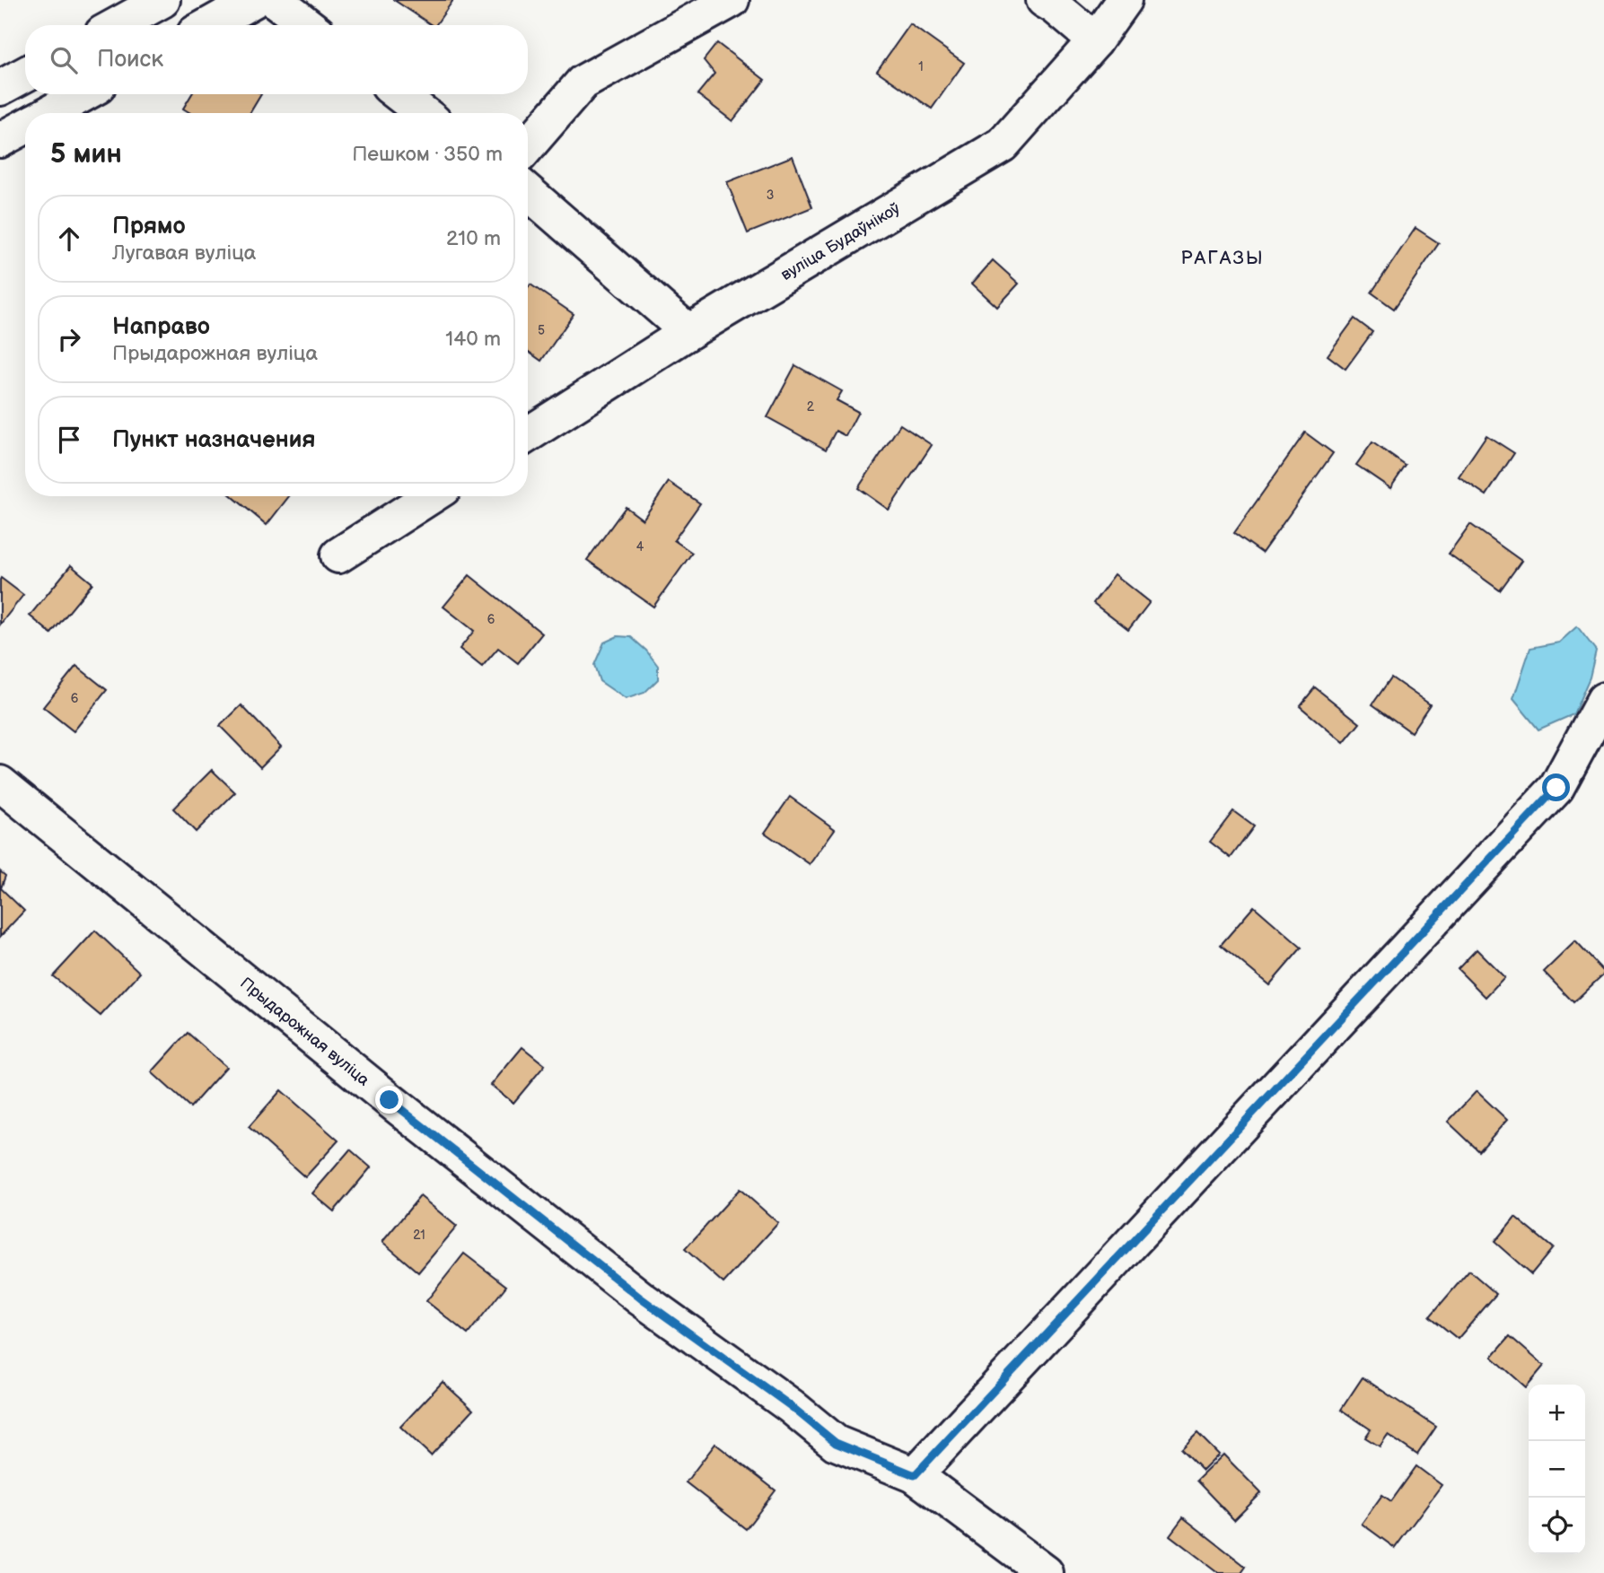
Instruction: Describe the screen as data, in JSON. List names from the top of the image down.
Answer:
{
  "streets": {
    "street": ["вуліца Будаўнікоў", "Прыдарожная вуліца"]
  },
  "districts": ["РАГАЗЫ"],
  "house_numbers": [
    "1",
    "3",
    "5",
    "2",
    "4",
    "6",
    "6",
    "21"
  ],
  "page": {
    "search": "Поиск",
    "heading": ["5 мин", "Пешком · 350 m"],
    "list": [
      ["Прямо", "Лугавая вуліца", "210 m"],
      ["Направо", "Прыдарожная вуліца", "140 m"],
      "Пункт назначения"
    ],
    "map_buttons": ["+", "−"]
  }
}
